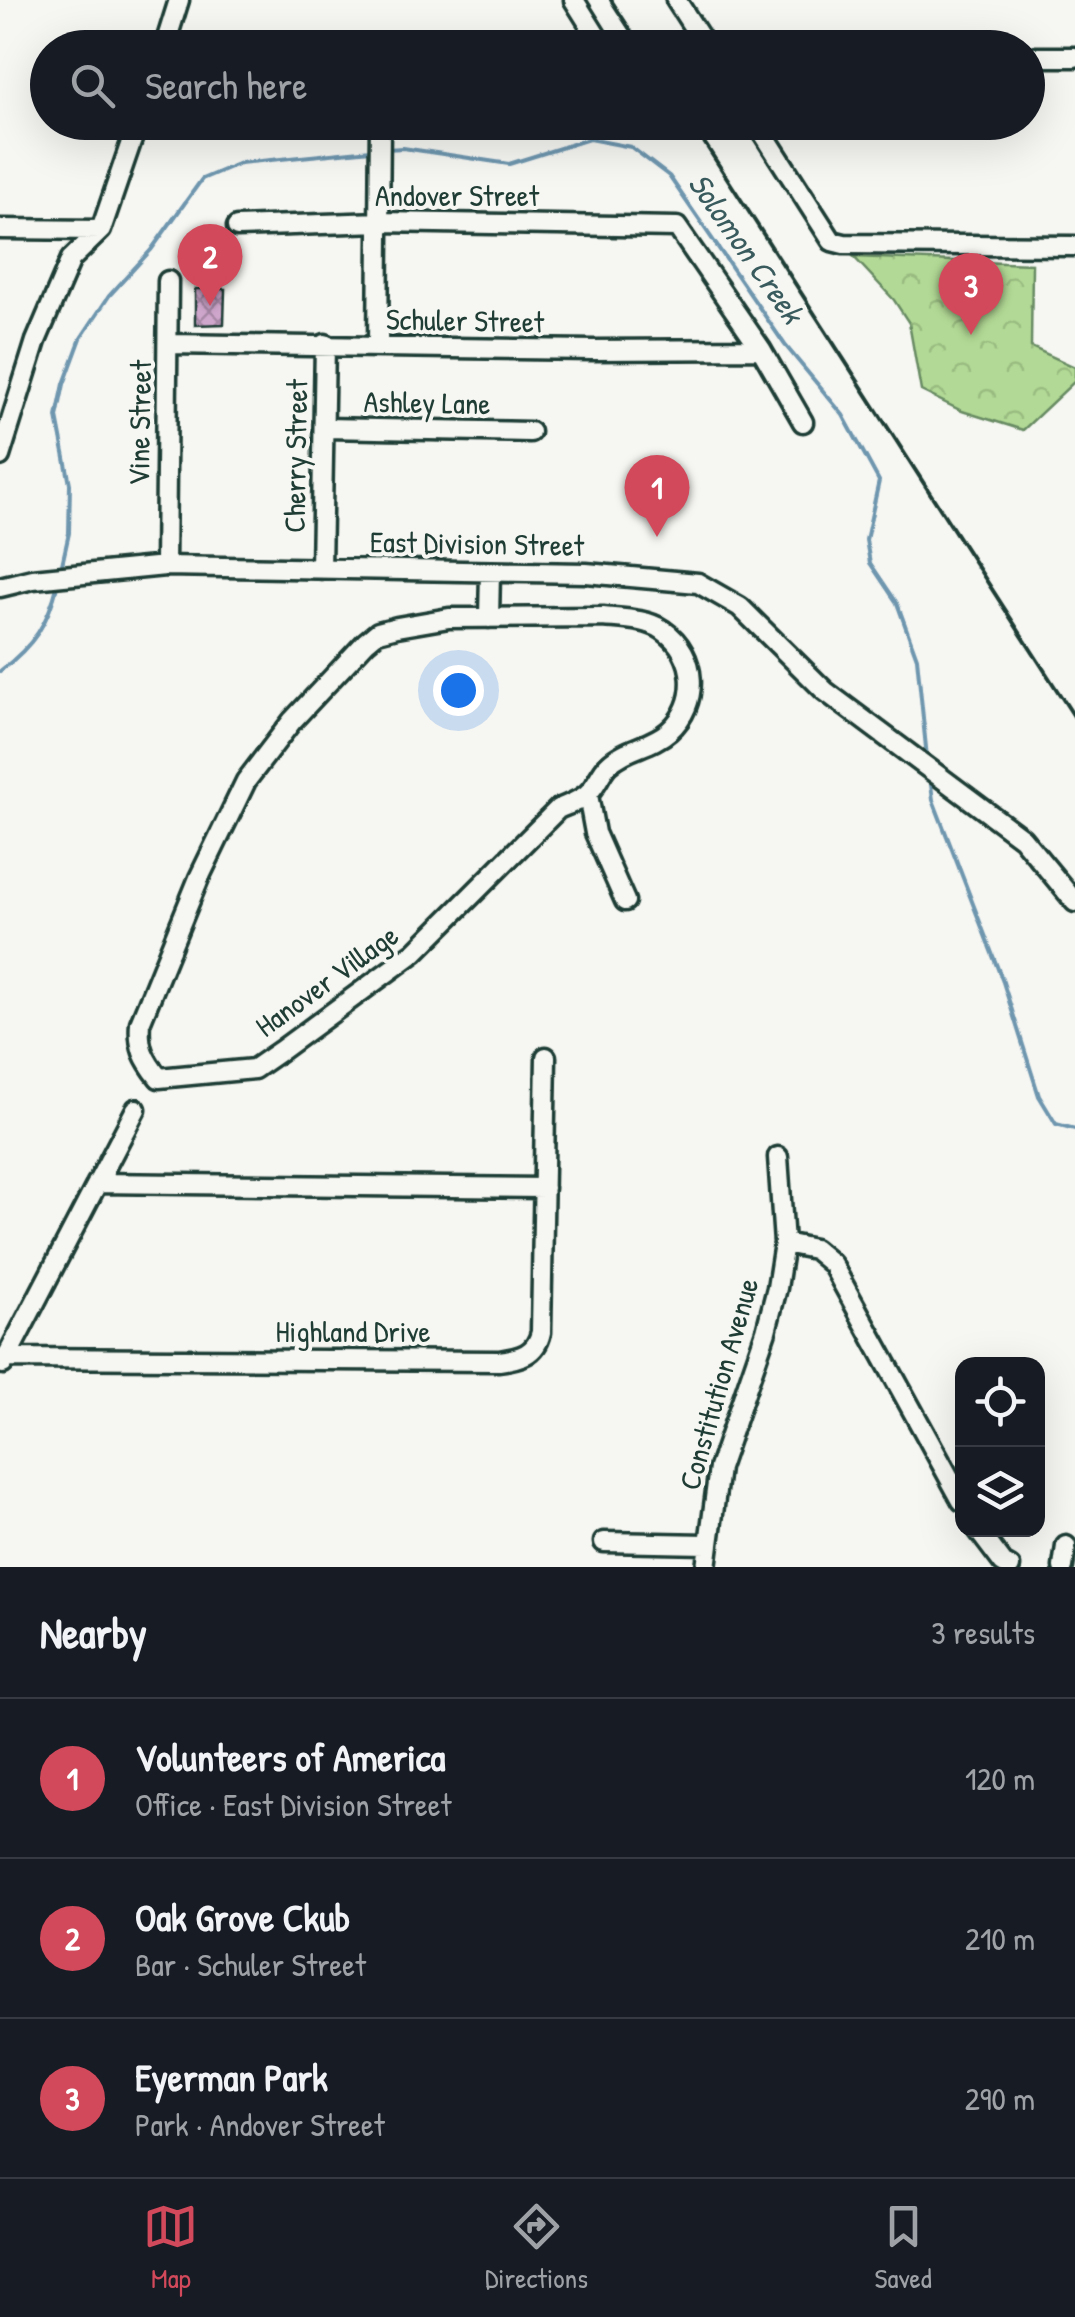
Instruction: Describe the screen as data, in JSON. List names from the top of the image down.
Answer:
{
  "streets": {
    "street": [
      "Andover Street",
      "Schuler Street",
      "Ashley Lane",
      "Vine Street",
      "Cherry Street",
      "East Division Street",
      "Hanover Village",
      "Highland Drive",
      "Constitution Avenue"
    ]
  },
  "crossings": [
    ["Andover Street", "Schuler Street"],
    ["Schuler Street", "Vine Street"],
    ["Schuler Street", "Cherry Street"],
    ["Ashley Lane", "Cherry Street"],
    ["Vine Street", "East Division Street"],
    ["Cherry Street", "East Division Street"]
  ],
  "water": ["Solomon Creek"],
  "page": {
    "search": "Search here",
    "pins": ["2", "3", "1"],
    "heading": ["Nearby", "3 results"],
    "list": [
      {
        "mark": "1",
        "name": "Volunteers of America",
        "note": "Office · East Division Street",
        "value": "120 m"
      },
      {
        "mark": "2",
        "name": "Oak Grove Ckub",
        "note": "Bar · Schuler Street",
        "value": "210 m"
      },
      {
        "mark": "3",
        "name": "Eyerman Park",
        "note": "Park · Andover Street",
        "value": "290 m"
      }
    ],
    "nav": ["Map", "Directions", "Saved"]
  }
}
